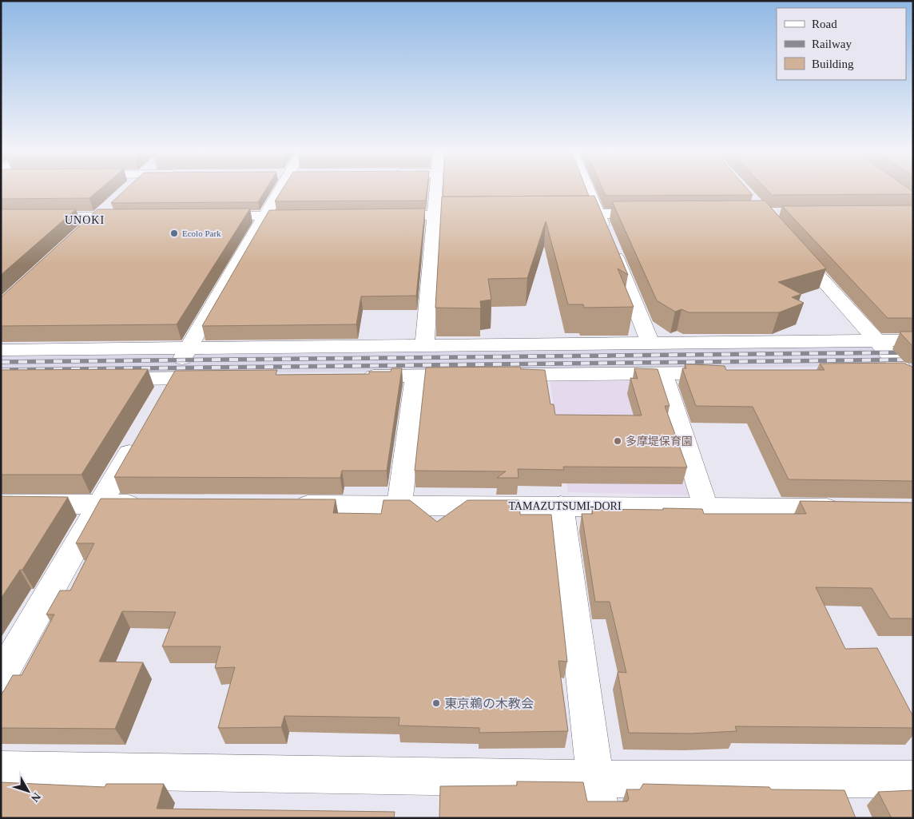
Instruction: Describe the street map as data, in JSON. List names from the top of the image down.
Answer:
{
  "streets": {
    "street": ["TAMAZUTSUMI-DORI"]
  },
  "districts": ["UNOKI"],
  "places": ["Ecolo Park", "多摩堤保育園", "東京鵜の木教会"],
  "legend": ["Road", "Railway", "Building"],
  "north": "bottom right"
}
